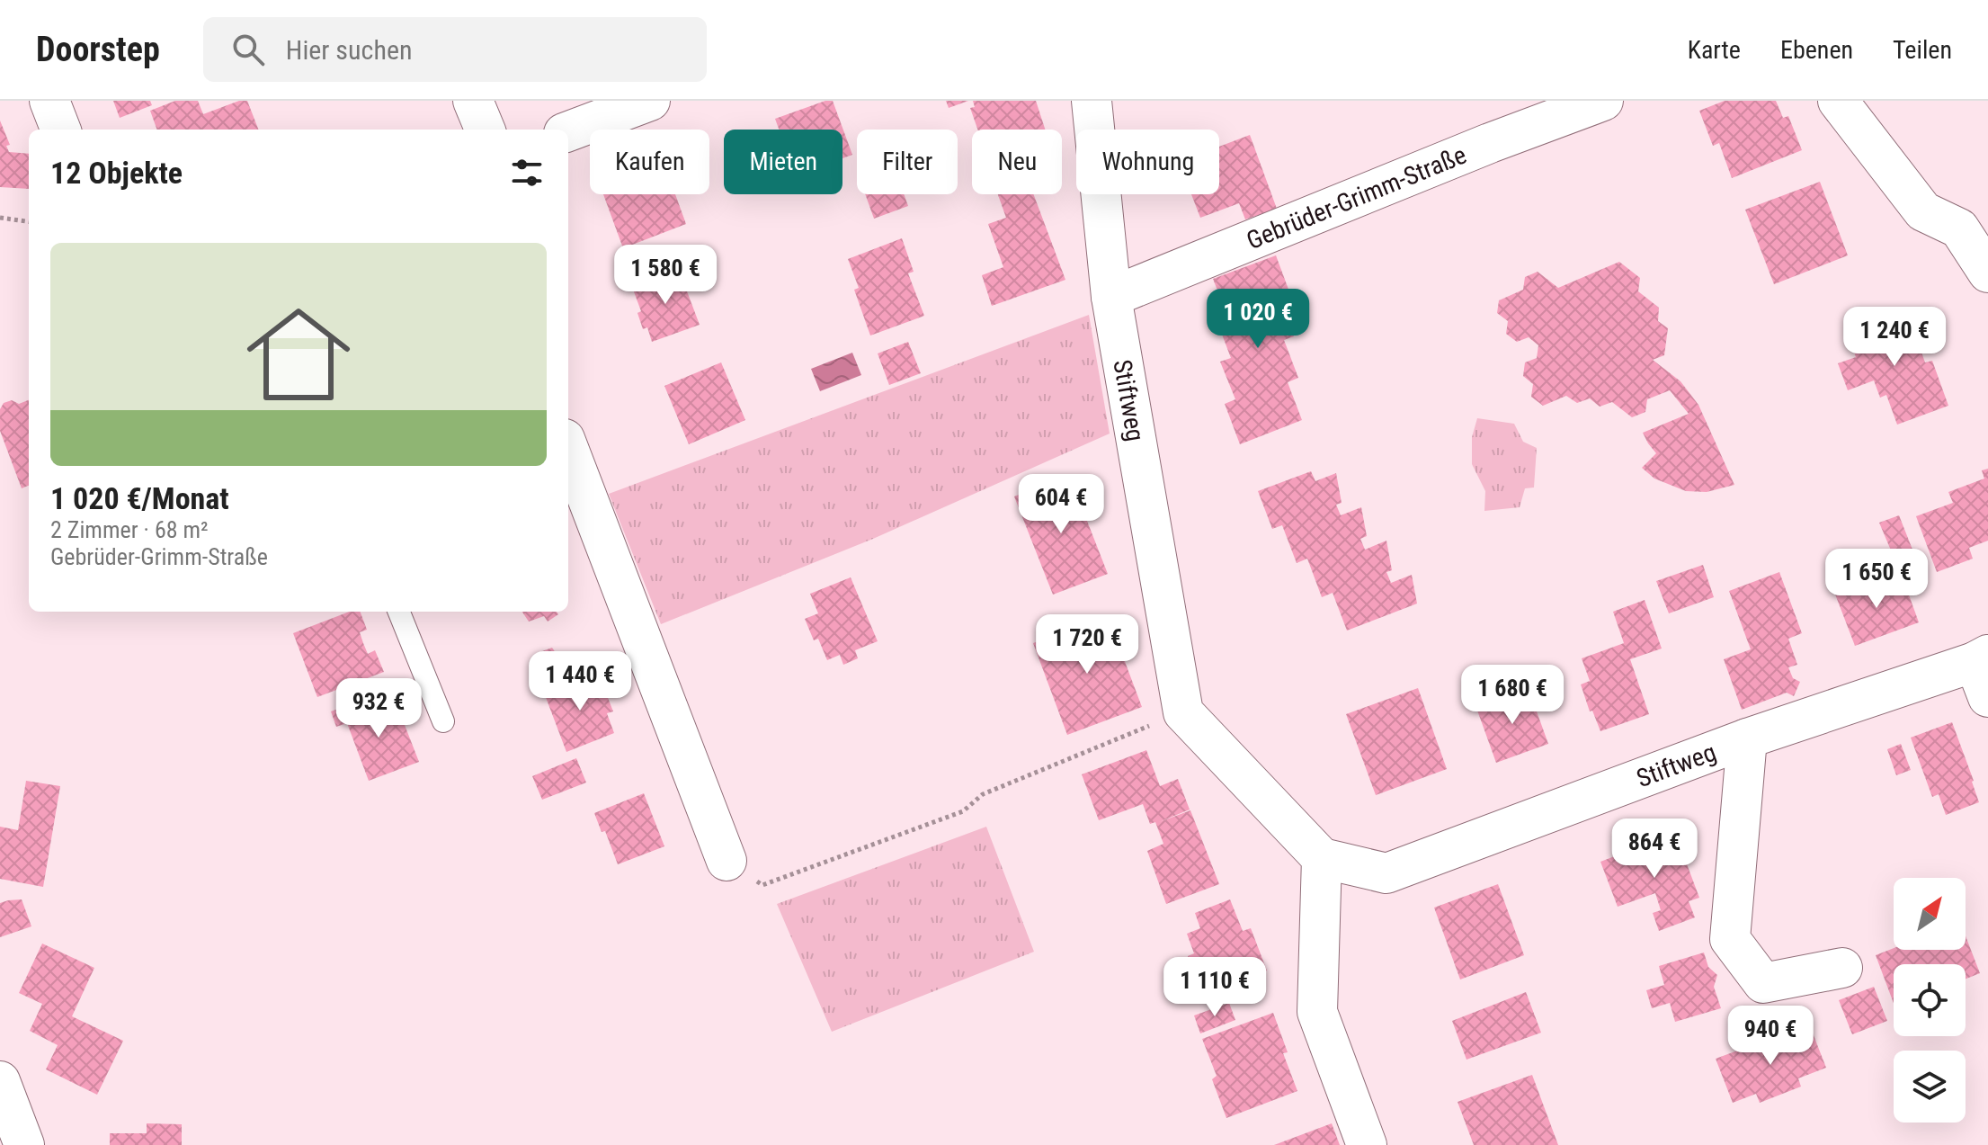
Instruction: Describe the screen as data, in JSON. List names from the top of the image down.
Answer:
{
  "streets": {
    "street": ["Gebrüder-Grimm-Straße", "Stiftweg"]
  },
  "crossings": [
    ["Gebrüder-Grimm-Straße", "Stiftweg"]
  ],
  "north": "top right",
  "page": {
    "header": "Doorstep",
    "search": "Hier suchen",
    "nav": ["Karte", "Ebenen", "Teilen"],
    "chip": [
      "Kaufen",
      "Mieten",
      "Filter",
      "Neu",
      "Wohnung"
    ],
    "heading": "12 Objekte",
    "list": [
      {
        "name": "1 020 €/Monat",
        "note": "2 Zimmer · 68 m² · Gebrüder-Grimm-Straße"
      }
    ],
    "price": [
      "1 580 €",
      "1 020 €",
      "1 240 €",
      "604 €",
      "1 650 €",
      "1 720 €",
      "1 440 €",
      "1 680 €",
      "932 €",
      "864 €",
      "1 110 €",
      "940 €"
    ]
  }
}
